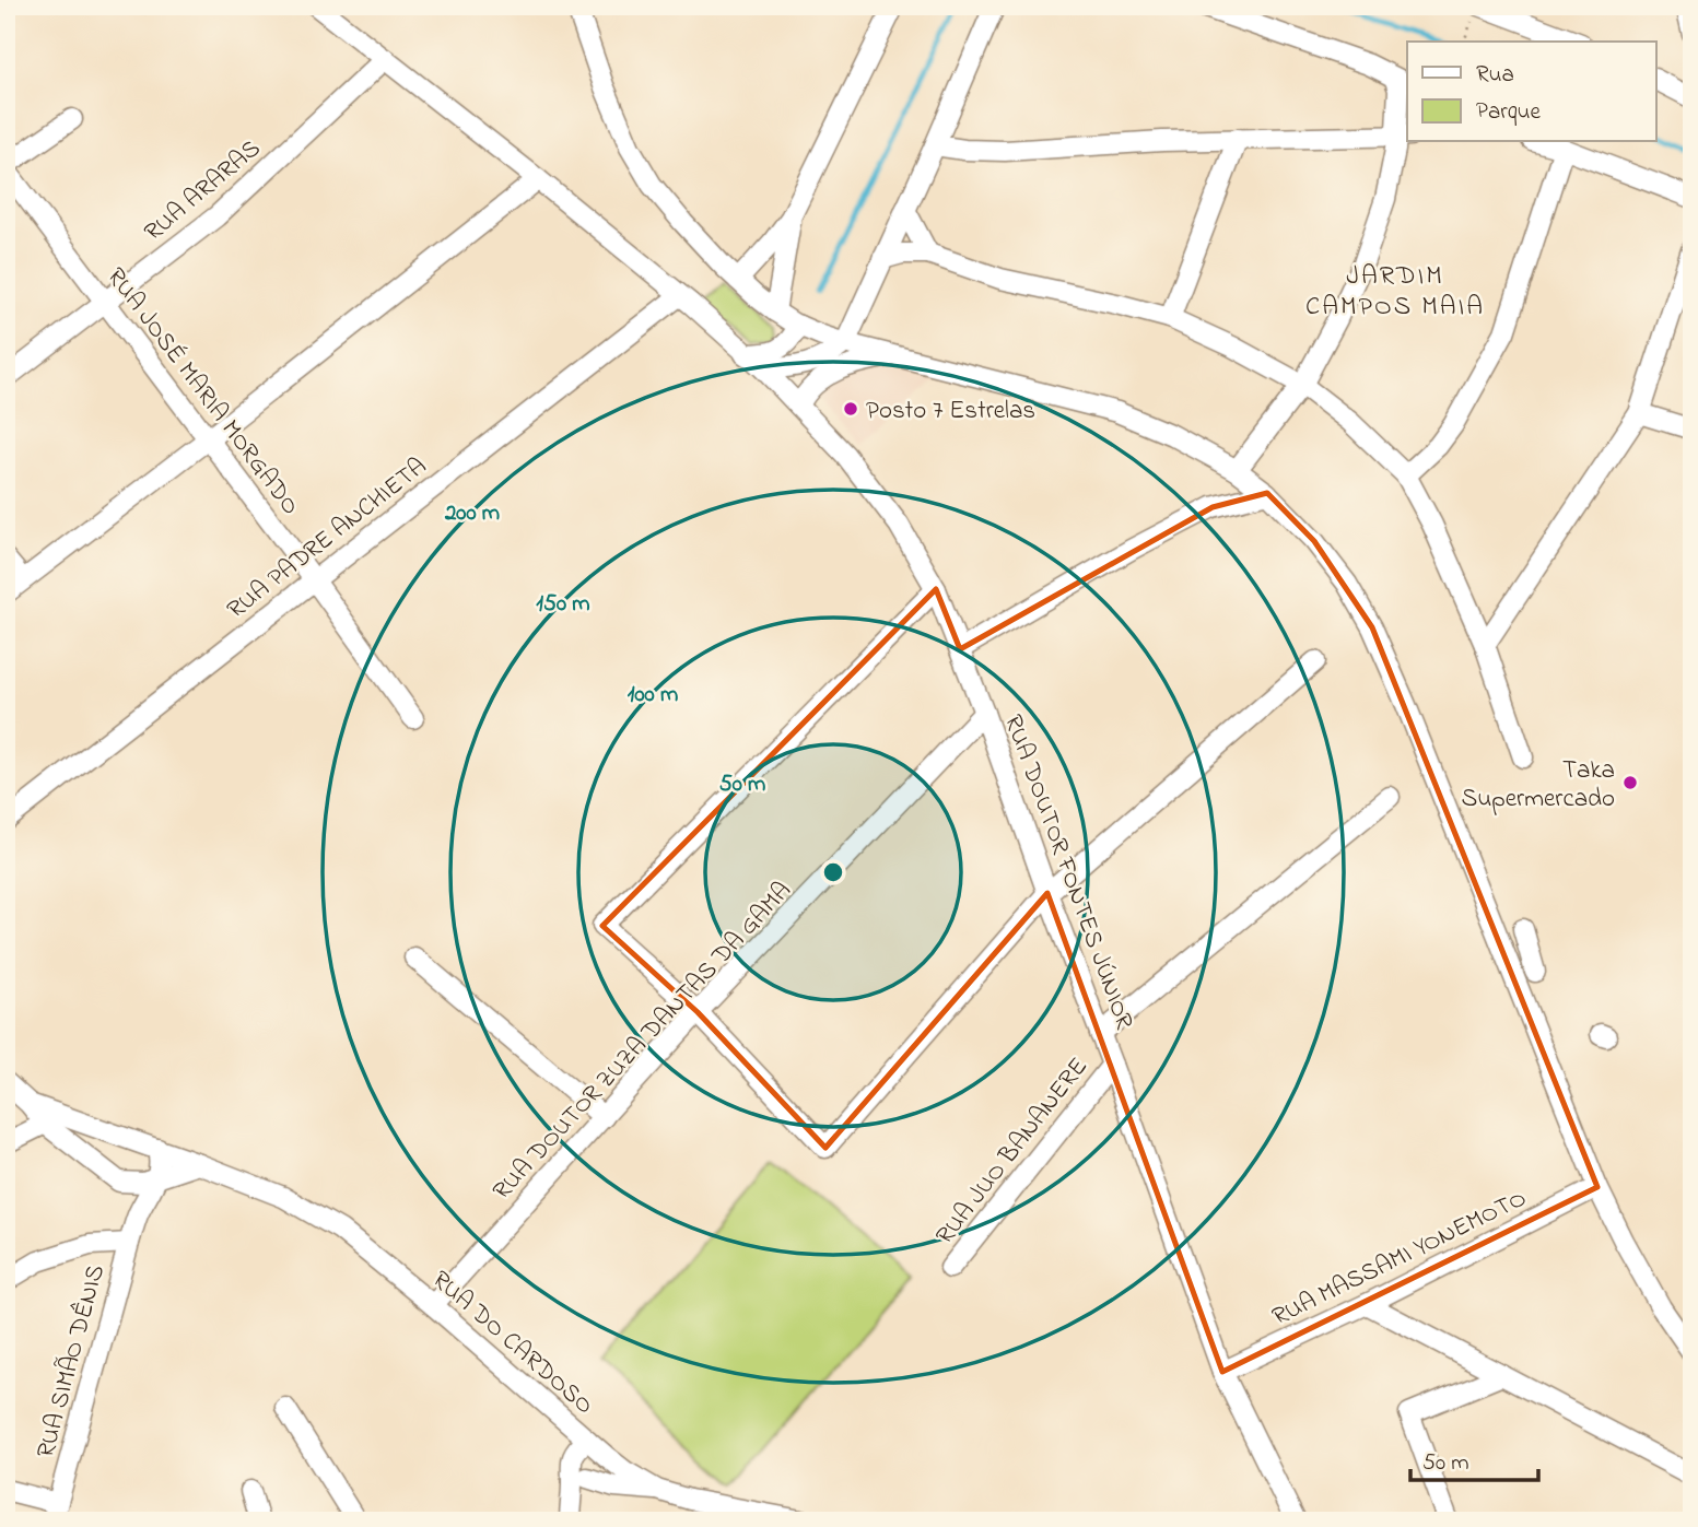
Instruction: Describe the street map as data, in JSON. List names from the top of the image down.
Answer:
{
  "streets": {
    "street": [
      "RUA ARARAS",
      "RUA JOSÉ MARIA MORGADO",
      "RUA PADRE ANCHIETA",
      "RUA DOUTOR FONTES JÚNIOR",
      "RUA DOUTOR ZUZA DANTAS DA GAMA",
      "RUA JUO BANANERE",
      "RUA MASSAMI YONEMOTO",
      "RUA DO CARDOSO",
      "RUA SIMÃO DÊNIS"
    ]
  },
  "crossings": [
    ["RUA ARARAS", "RUA JOSÉ MARIA MORGADO"],
    ["RUA ARARAS", "RUA DOUTOR FONTES JÚNIOR"],
    ["RUA JOSÉ MARIA MORGADO", "RUA PADRE ANCHIETA"],
    ["RUA PADRE ANCHIETA", "RUA DOUTOR FONTES JÚNIOR"],
    ["RUA DOUTOR FONTES JÚNIOR", "RUA DOUTOR ZUZA DANTAS DA GAMA"],
    ["RUA DOUTOR FONTES JÚNIOR", "RUA JUO BANANERE"],
    ["RUA DOUTOR FONTES JÚNIOR", "RUA MASSAMI YONEMOTO"],
    ["RUA DOUTOR ZUZA DANTAS DA GAMA", "RUA DO CARDOSO"]
  ],
  "districts": ["JARDIM CAMPOS MAIA"],
  "places": ["Posto 7 Estrelas", "Taka Supermercado"],
  "legend": ["Rua", "Parque"],
  "scale_bar": "50 m",
  "rings": [
    "200 m",
    "150 m",
    "100 m",
    "50 m"
  ]
}
